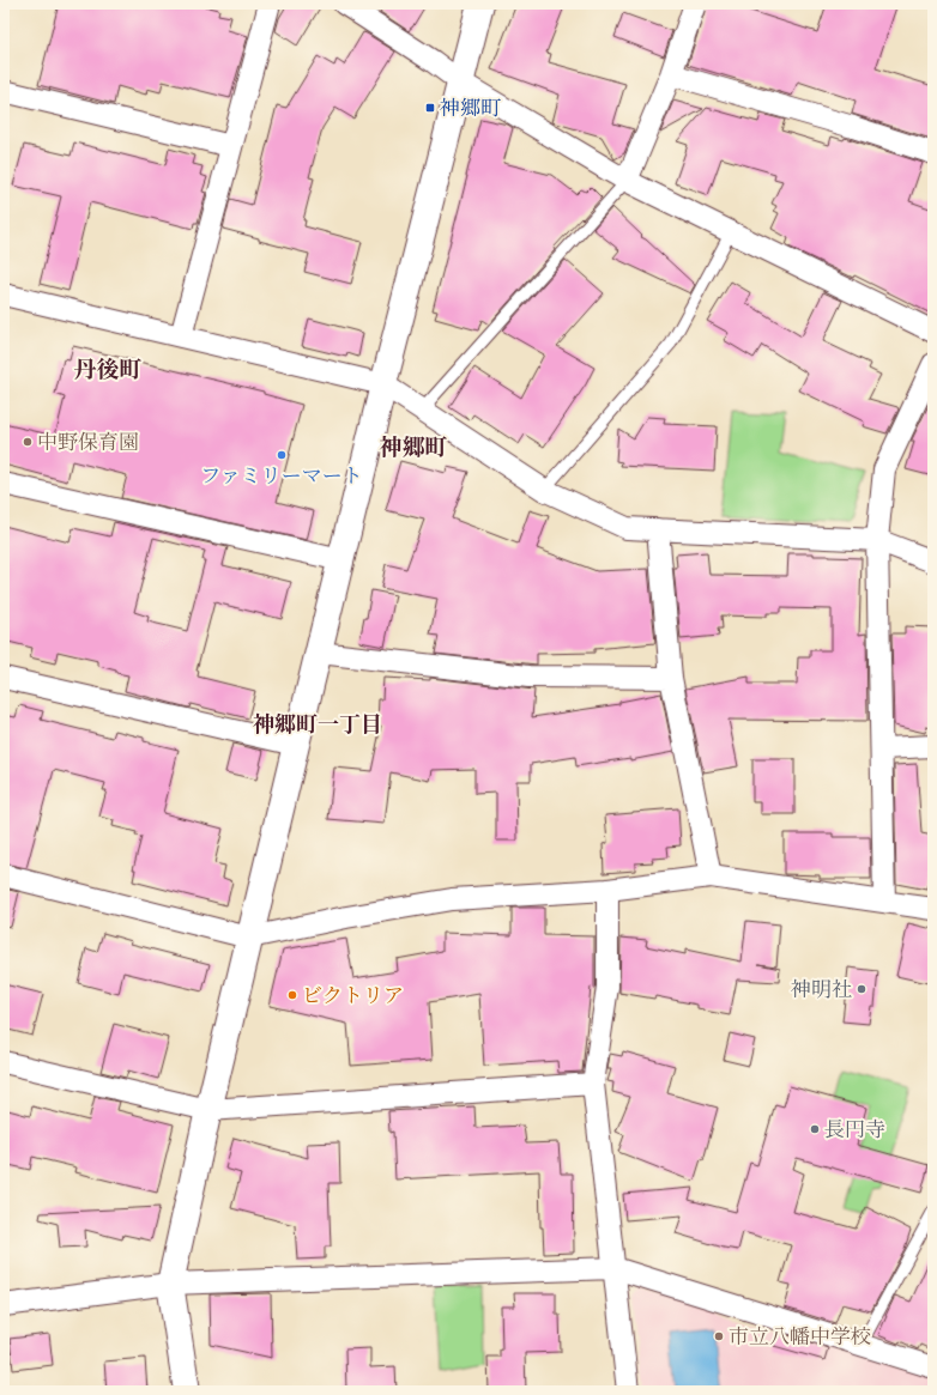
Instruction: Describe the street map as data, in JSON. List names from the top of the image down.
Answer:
{
  "districts": ["丹後町", "神郷町", "神郷町一丁目"],
  "places": {
    "transit": ["神郷町"],
    "other": [
      "中野保育園",
      "ファミリーマート",
      "神明社",
      "ビクトリア",
      "長円寺",
      "市立八幡中学校"
    ]
  }
}
